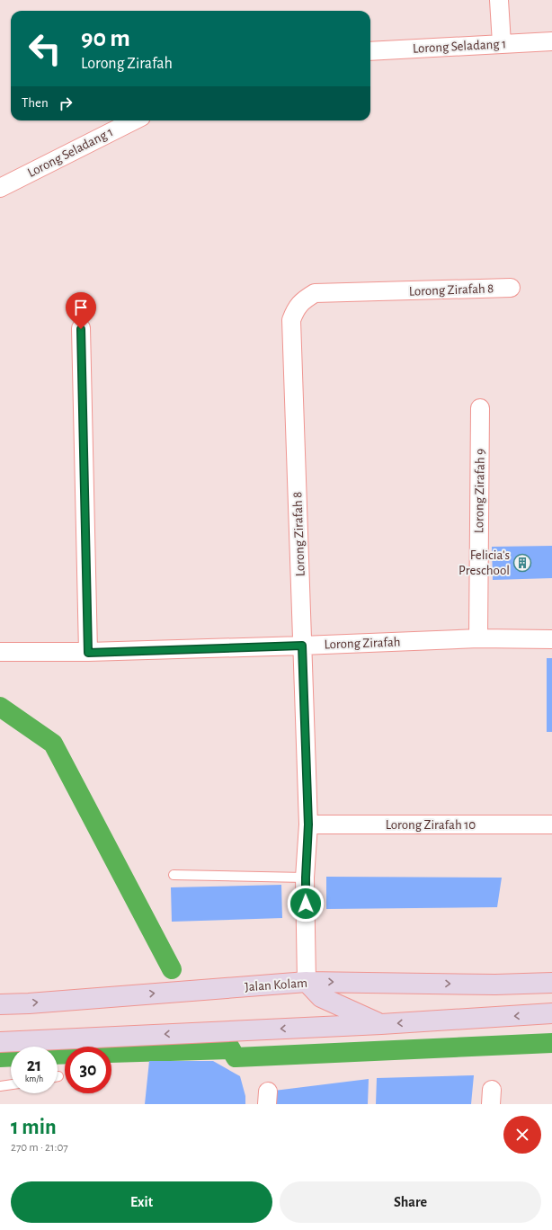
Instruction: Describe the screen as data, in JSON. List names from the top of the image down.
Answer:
{
  "streets": {
    "main road": ["Jalan Kolam"],
    "street": [
      "Lorong Seladang 1",
      "Lorong Zirafah 8",
      "Lorong Zirafah 9",
      "Lorong Zirafah",
      "Lorong Zirafah 10"
    ]
  },
  "crossings": [
    ["Lorong Zirafah 8", "Lorong Zirafah"],
    ["Lorong Zirafah 8", "Lorong Zirafah 10"],
    ["Lorong Zirafah 8", "Jalan Kolam"],
    ["Lorong Zirafah 9", "Lorong Zirafah"]
  ],
  "places": {
    "building": ["Felicia's Preschool"]
  },
  "page": {
    "turn": ["90 m", "Lorong Zirafah"],
    "then": "Then",
    "speed": "21 km/h",
    "limit": "30",
    "heading": ["1 min", "270 m · 21:07"],
    "buttons": ["Exit", "Share"]
  }
}
